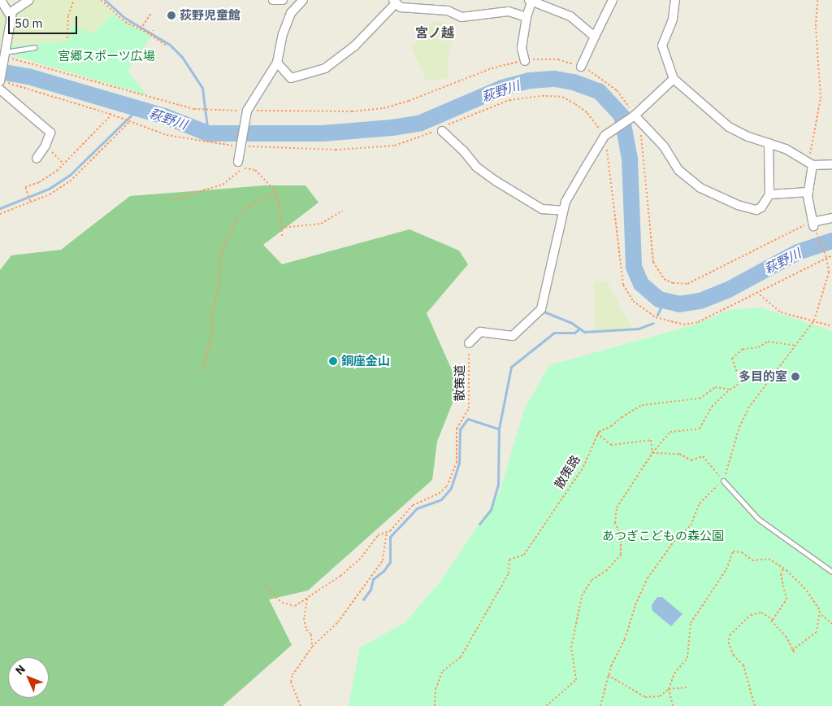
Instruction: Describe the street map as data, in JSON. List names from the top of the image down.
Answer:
{
  "streets": {
    "path": ["散策道", "散策路"]
  },
  "districts": ["宮ノ越"],
  "water": ["萩野川"],
  "parks": ["宮郷スポーツ広場", "あつぎこどもの森公園"],
  "places": ["荻野児童館", "銅座金山", "多目的室"],
  "scale_bar": "50 m",
  "north": "top left"
}
